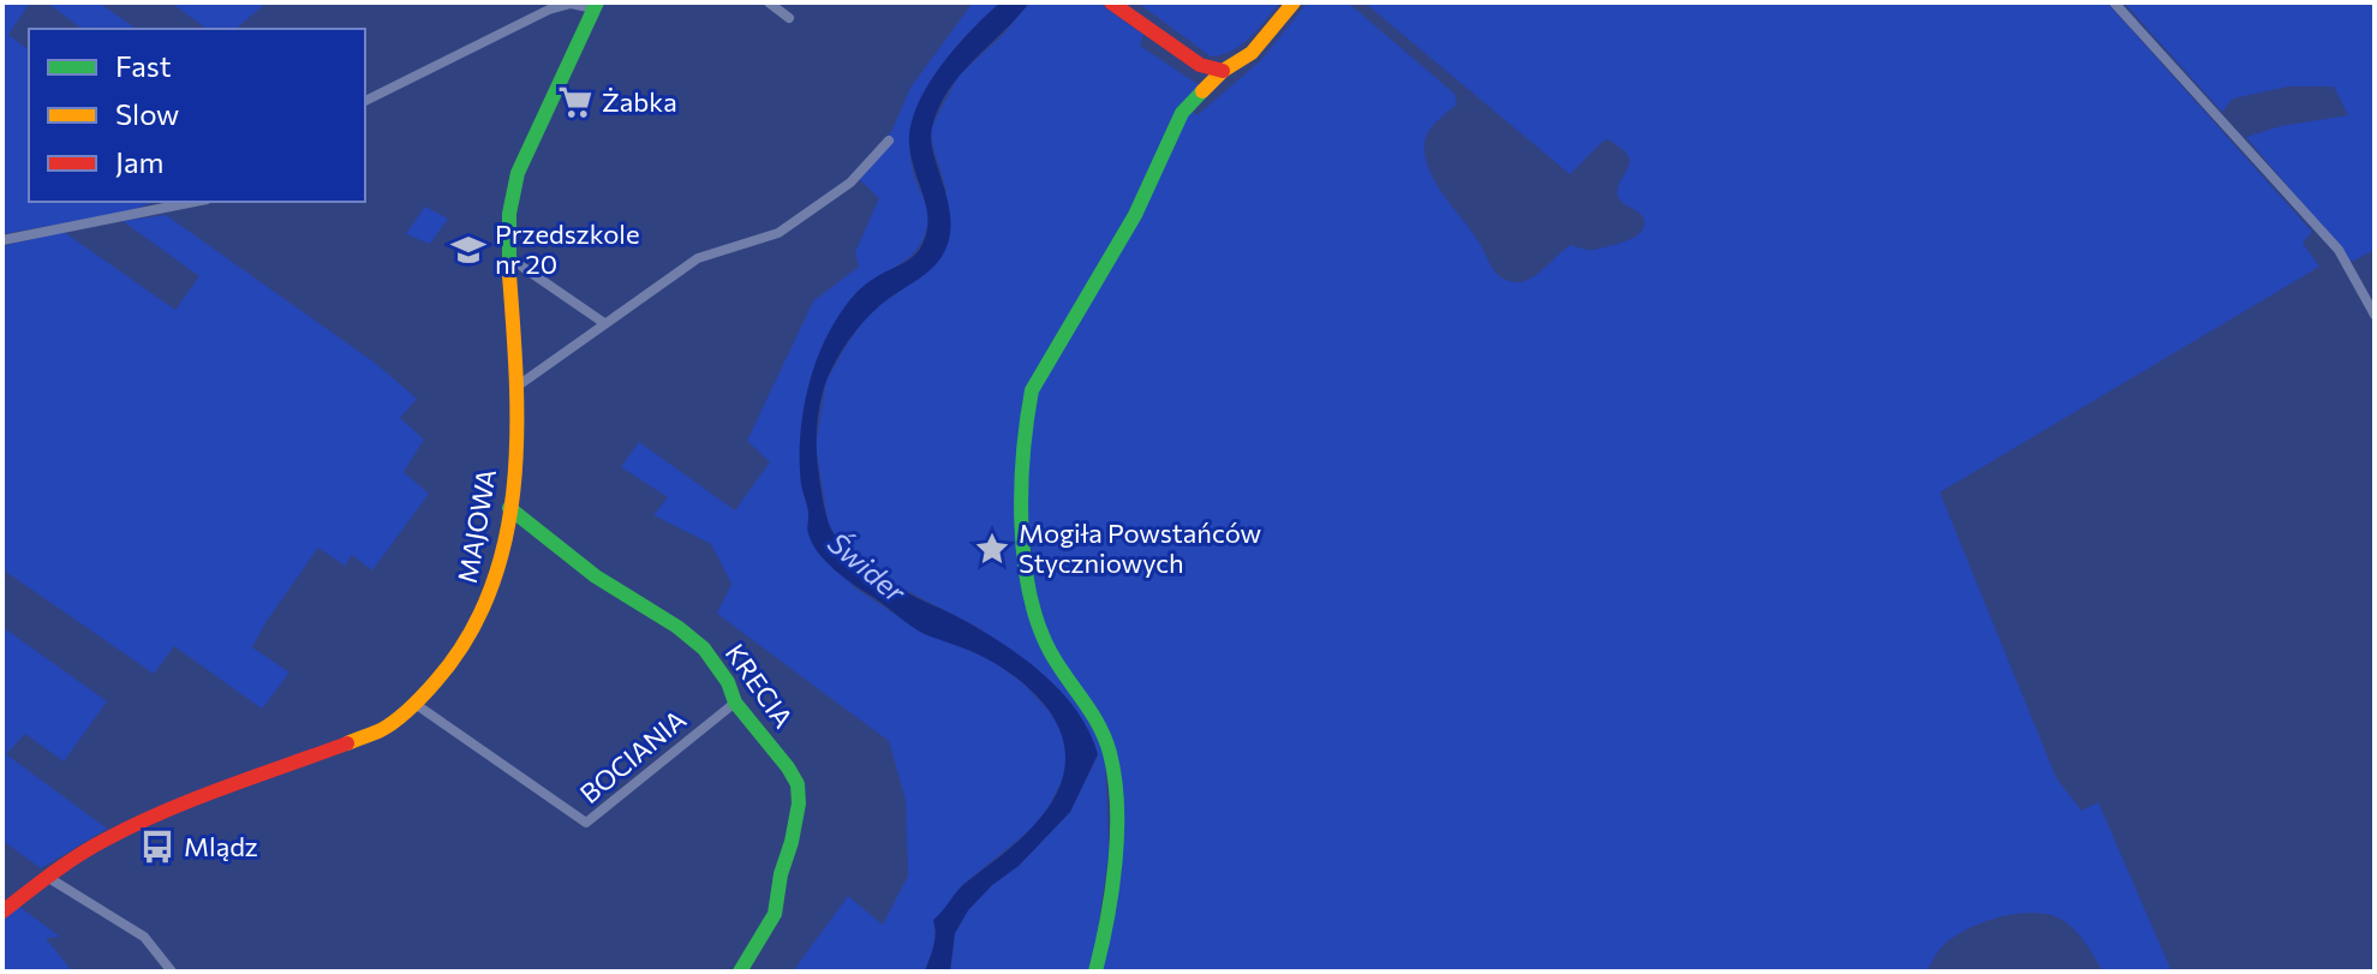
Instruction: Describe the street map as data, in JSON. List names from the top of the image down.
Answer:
{
  "streets": {
    "street": ["MAJOWA", "KRECIA", "BOCIANIA"]
  },
  "crossings": [
    ["MAJOWA", "KRECIA"],
    ["MAJOWA", "BOCIANIA"],
    ["KRECIA", "BOCIANIA"]
  ],
  "water": ["Świder"],
  "places": {
    "supermarket": ["Żabka"],
    "school or university": ["Przedszkole nr 20"],
    "place": ["Mogiła Powstańców Styczniowych"],
    "bus stop": ["Mlądz"]
  },
  "legend": ["Fast", "Slow", "Jam"]
}
